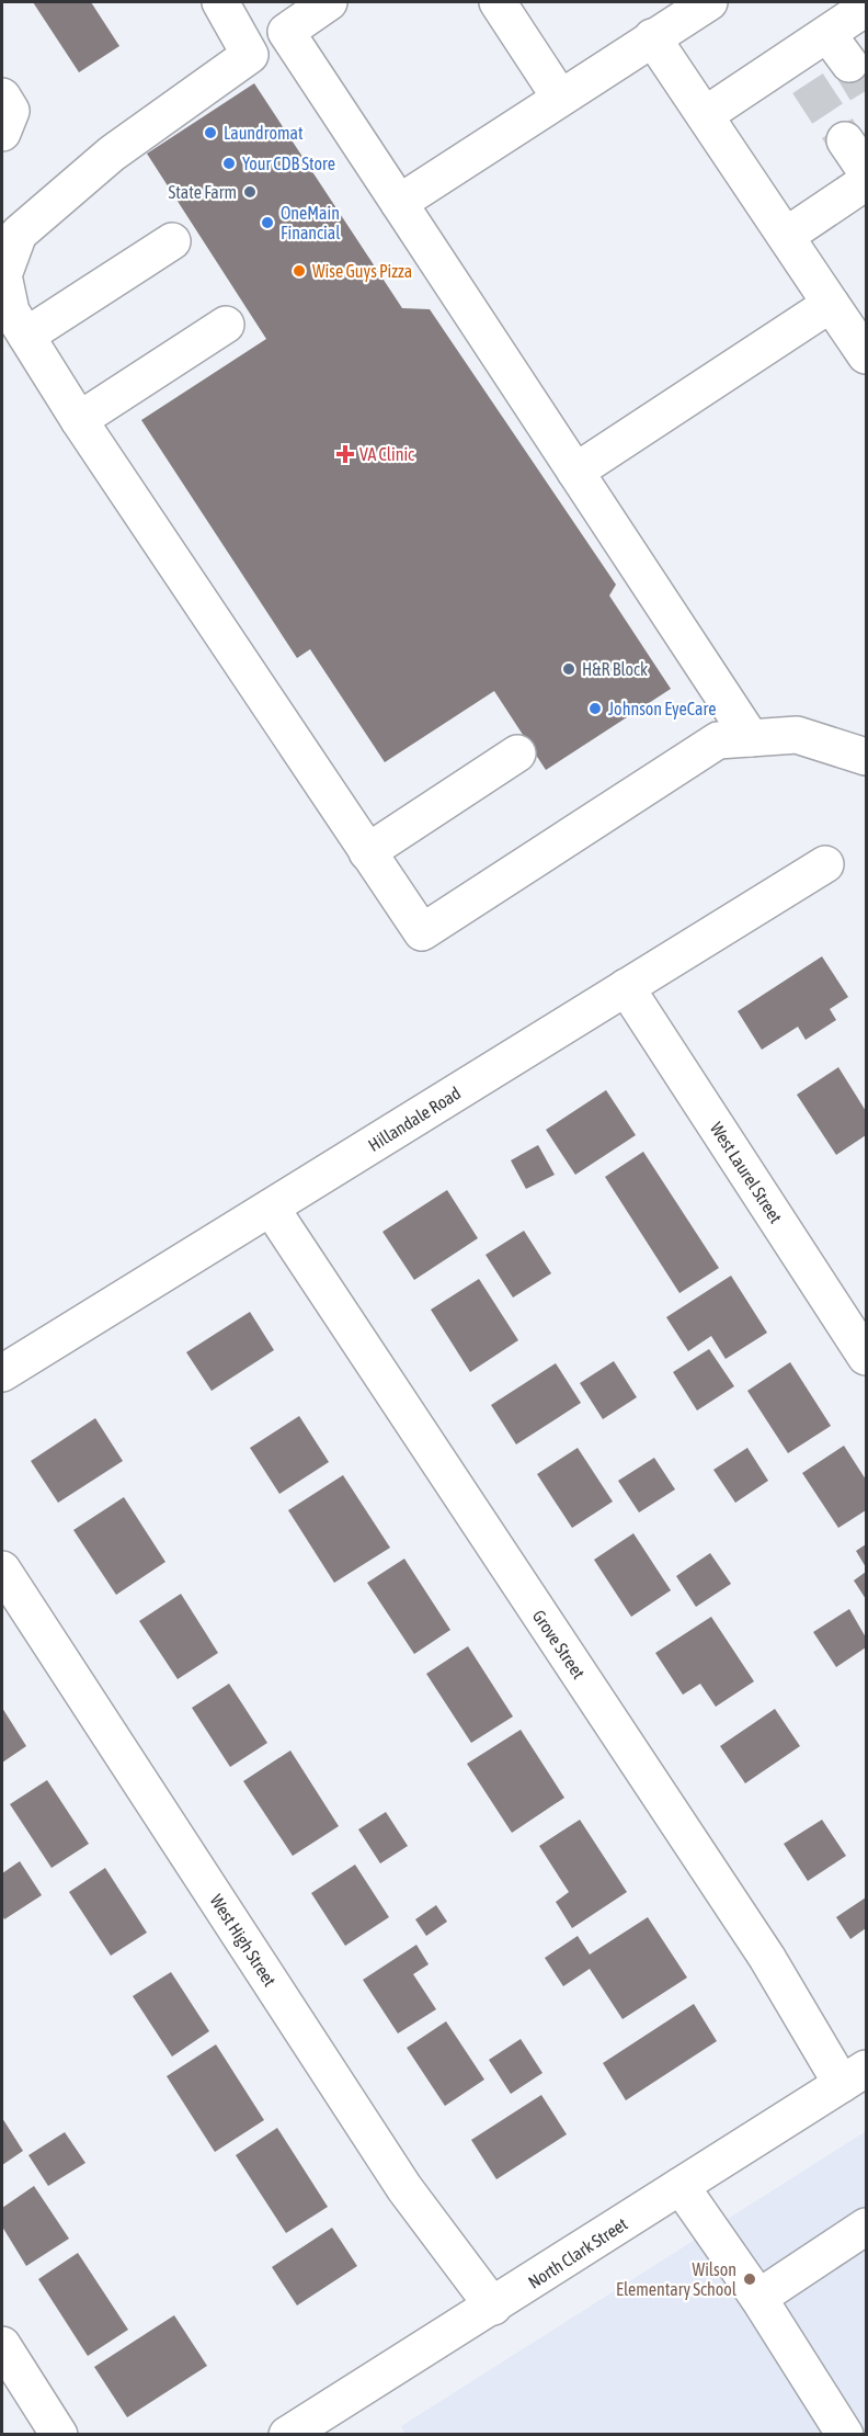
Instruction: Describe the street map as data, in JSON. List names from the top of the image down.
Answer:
{
  "streets": {
    "street": [
      "Hillandale Road",
      "West Laurel Street",
      "Grove Street",
      "West High Street",
      "North Clark Street"
    ]
  },
  "crossings": [
    ["Hillandale Road", "West Laurel Street"],
    ["Hillandale Road", "Grove Street"],
    ["Grove Street", "North Clark Street"],
    ["West High Street", "North Clark Street"]
  ],
  "places": {
    "other": [
      "Laundromat",
      "Your CDB Store",
      "State Farm",
      "OneMain Financial",
      "Wise Guys Pizza",
      "H&R Block",
      "Johnson EyeCare",
      "Wilson Elementary School"
    ],
    "health": ["VA Clinic"]
  }
}
